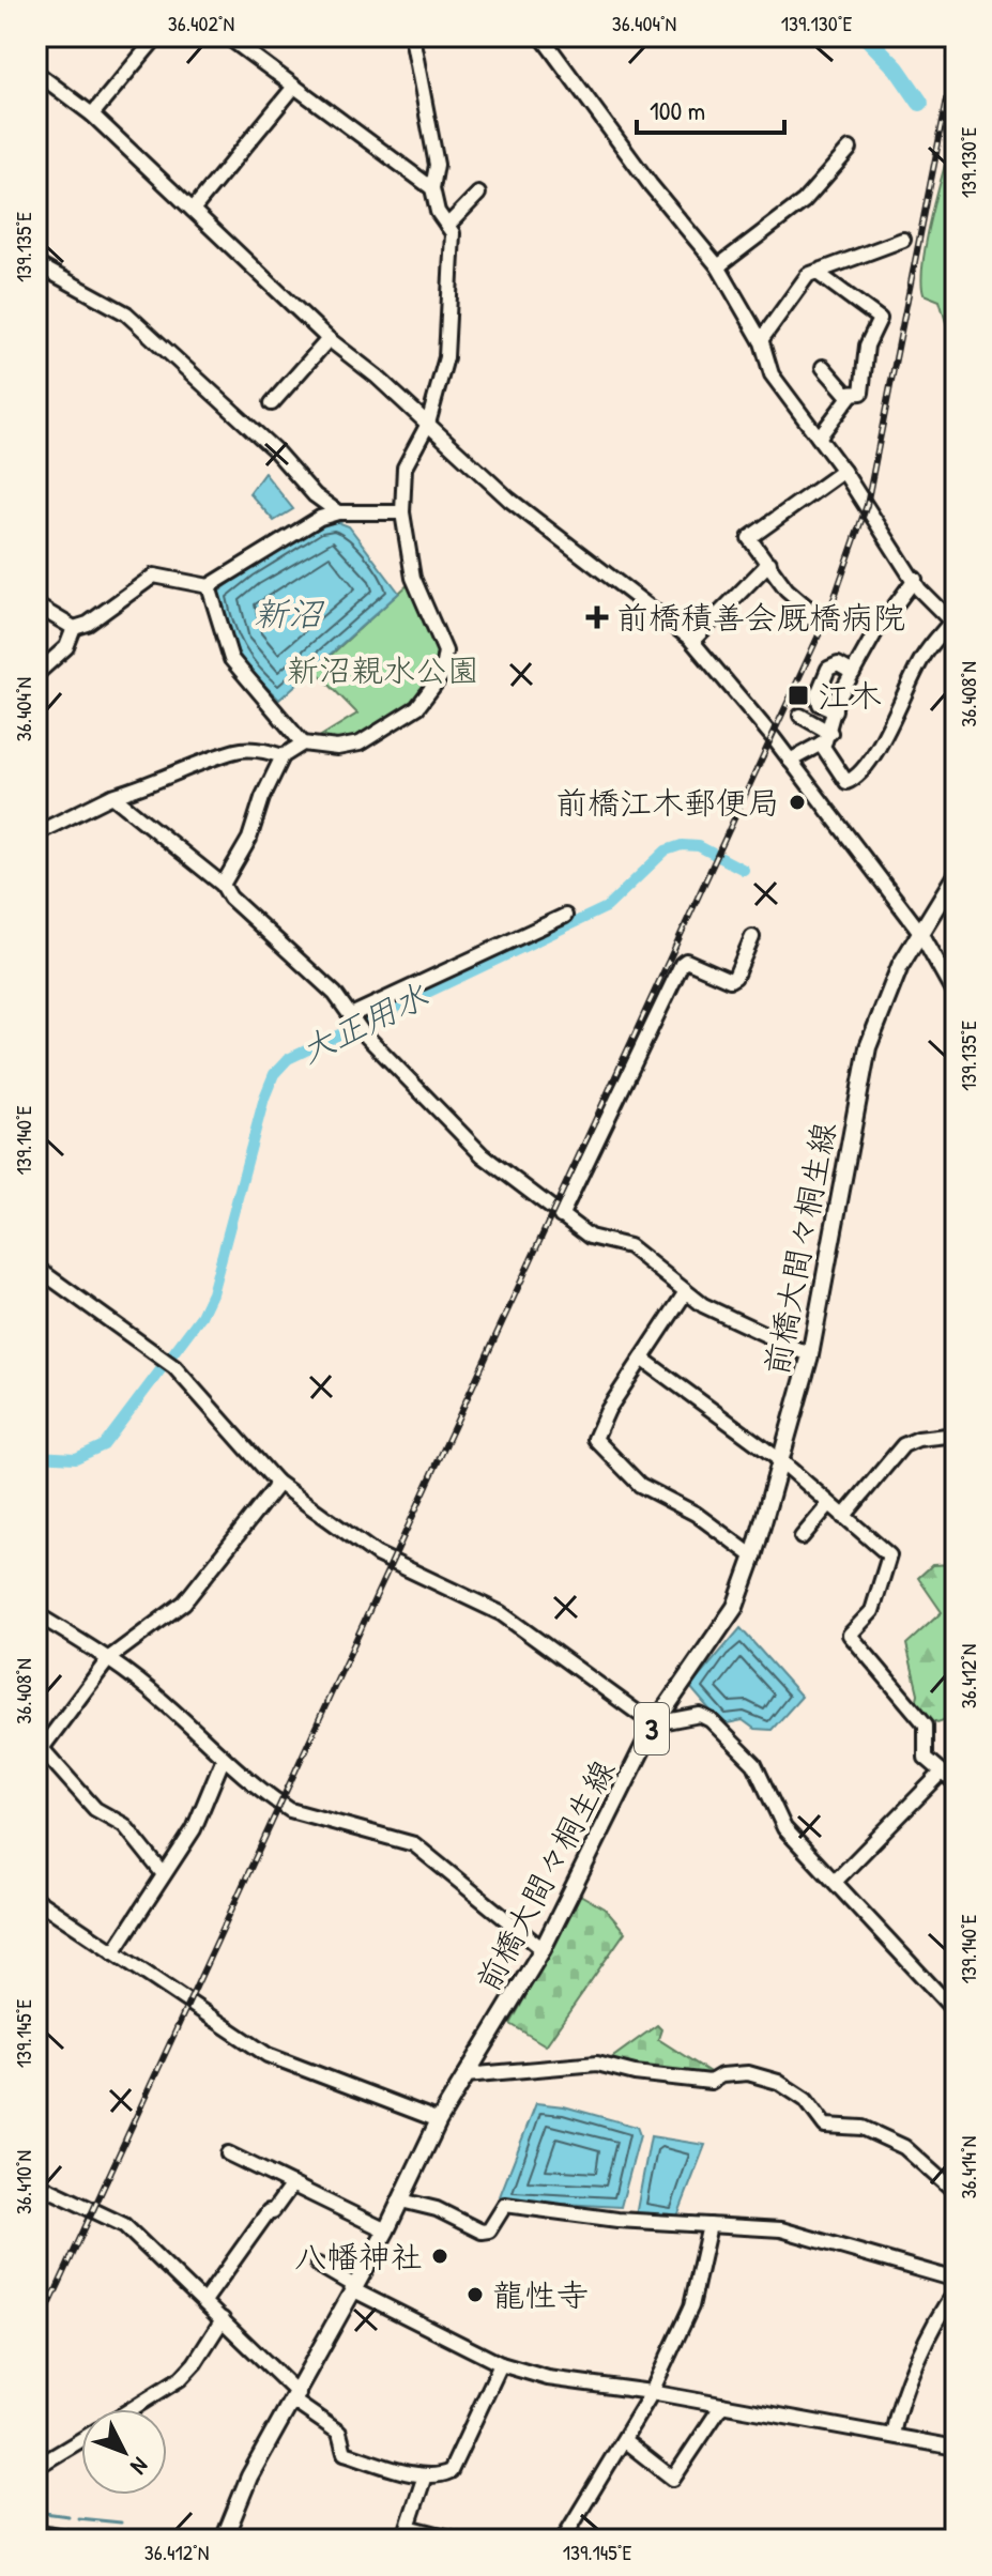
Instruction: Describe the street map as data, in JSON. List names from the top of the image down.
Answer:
{
  "streets": {
    "main road": ["前橋大間々桐生線", "3"]
  },
  "water": ["新沼", "大正用水"],
  "parks": ["新沼親水公園"],
  "places": {
    "health": ["前橋積善会厩橋病院"],
    "transit": ["江木"],
    "other": ["前橋江木郵便局", "八幡神社", "龍性寺"]
  },
  "scale_bar": "100 m",
  "north": "bottom right",
  "coordinates": [
    "36.402°N",
    "36.404°N",
    "139.130°E",
    "139.135°E",
    "36.408°N",
    "139.140°E",
    "36.412°N",
    "139.145°E",
    "36.414°N",
    "36.410°N"
  ]
}
